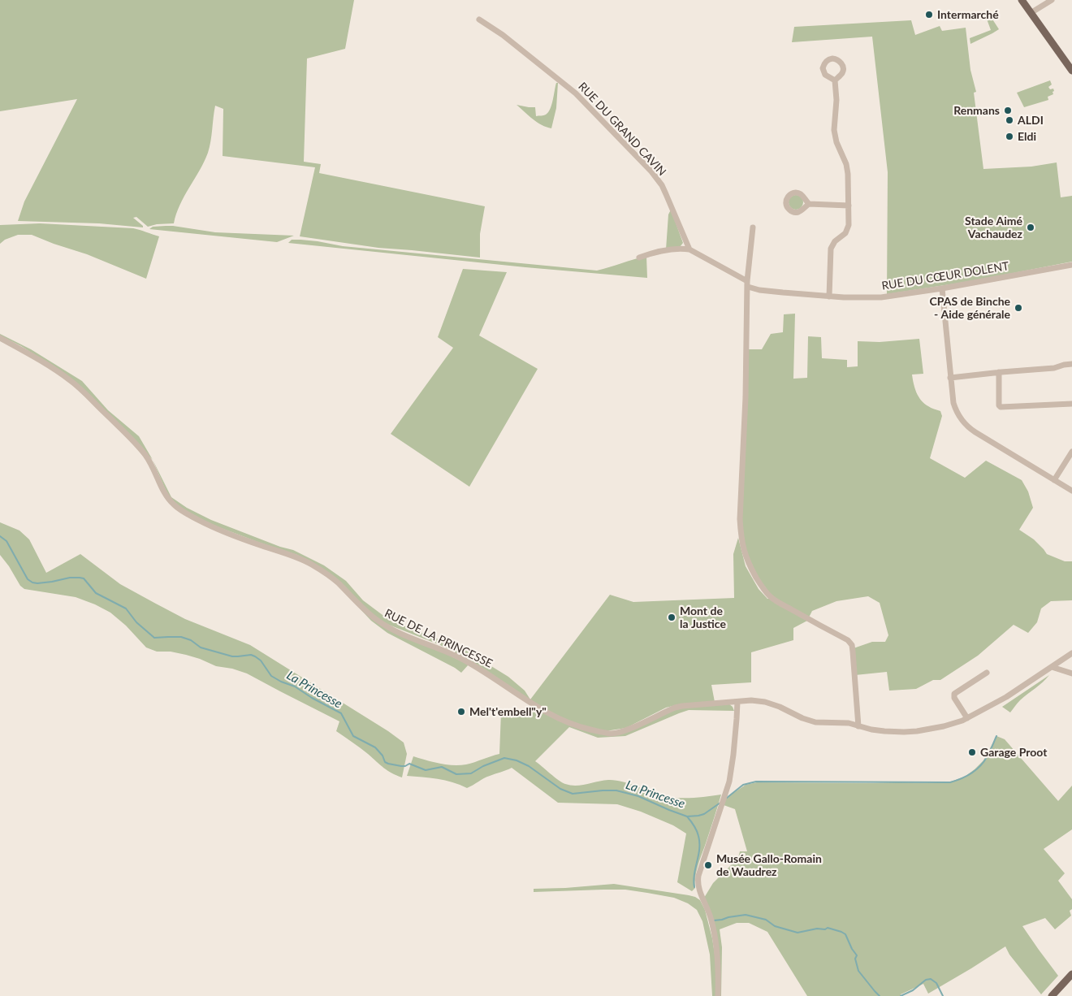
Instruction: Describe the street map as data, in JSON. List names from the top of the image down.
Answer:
{
  "streets": {
    "street": ["RUE DU GRAND CAVIN", "RUE DU CŒUR DOLENT", "RUE DE LA PRINCESSE"]
  },
  "water": ["La Princesse"],
  "places": [
    "Intermarché",
    "Renmans",
    "ALDI",
    "Eldi",
    "Stade Aimé Vachaudez",
    "CPAS de Binche - Aide générale",
    "Mont de la Justice",
    "Mel't'embell\"y\"",
    "Garage Proot",
    "Musée Gallo-Romain de Waudrez"
  ]
}
